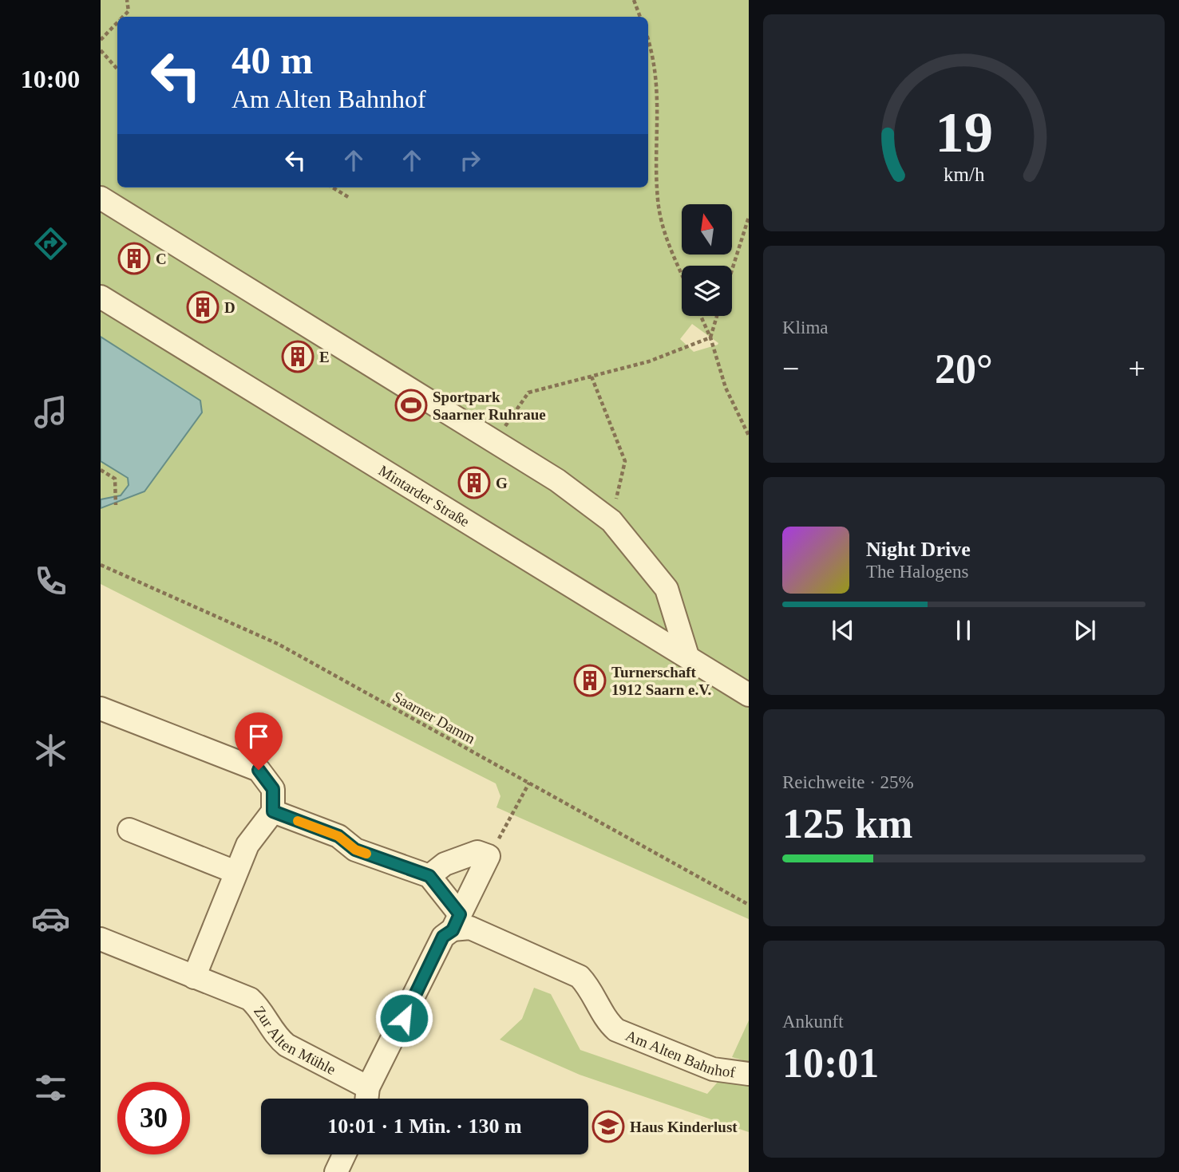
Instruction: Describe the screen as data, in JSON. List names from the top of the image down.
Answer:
{
  "streets": {
    "street": ["Mintarder Straße", "Zur Alten Mühle", "Am Alten Bahnhof"],
    "path": ["Saarner Damm"]
  },
  "places": {
    "building": [
      "C",
      "D",
      "E",
      "G",
      "Turnerschaft 1912 Saarn e.V."
    ],
    "sports": ["Sportpark Saarner Ruhraue"],
    "school or university": ["Haus Kinderlust"]
  },
  "north": "top",
  "page": {
    "tabs": "10:00",
    "turn": ["40 m", "Am Alten Bahnhof"],
    "tile": [
      "Klima",
      ["Reichweite · 25%", "125 km"],
      ["Ankunft", "10:01"]
    ],
    "heat": ["−", "20°", "+"],
    "song": ["Night Drive", "The Halogens"],
    "limit": "30",
    "trip": "10:01 · 1 Min. · 130 m",
    "gauge": ["19", "km/h"]
  }
}
